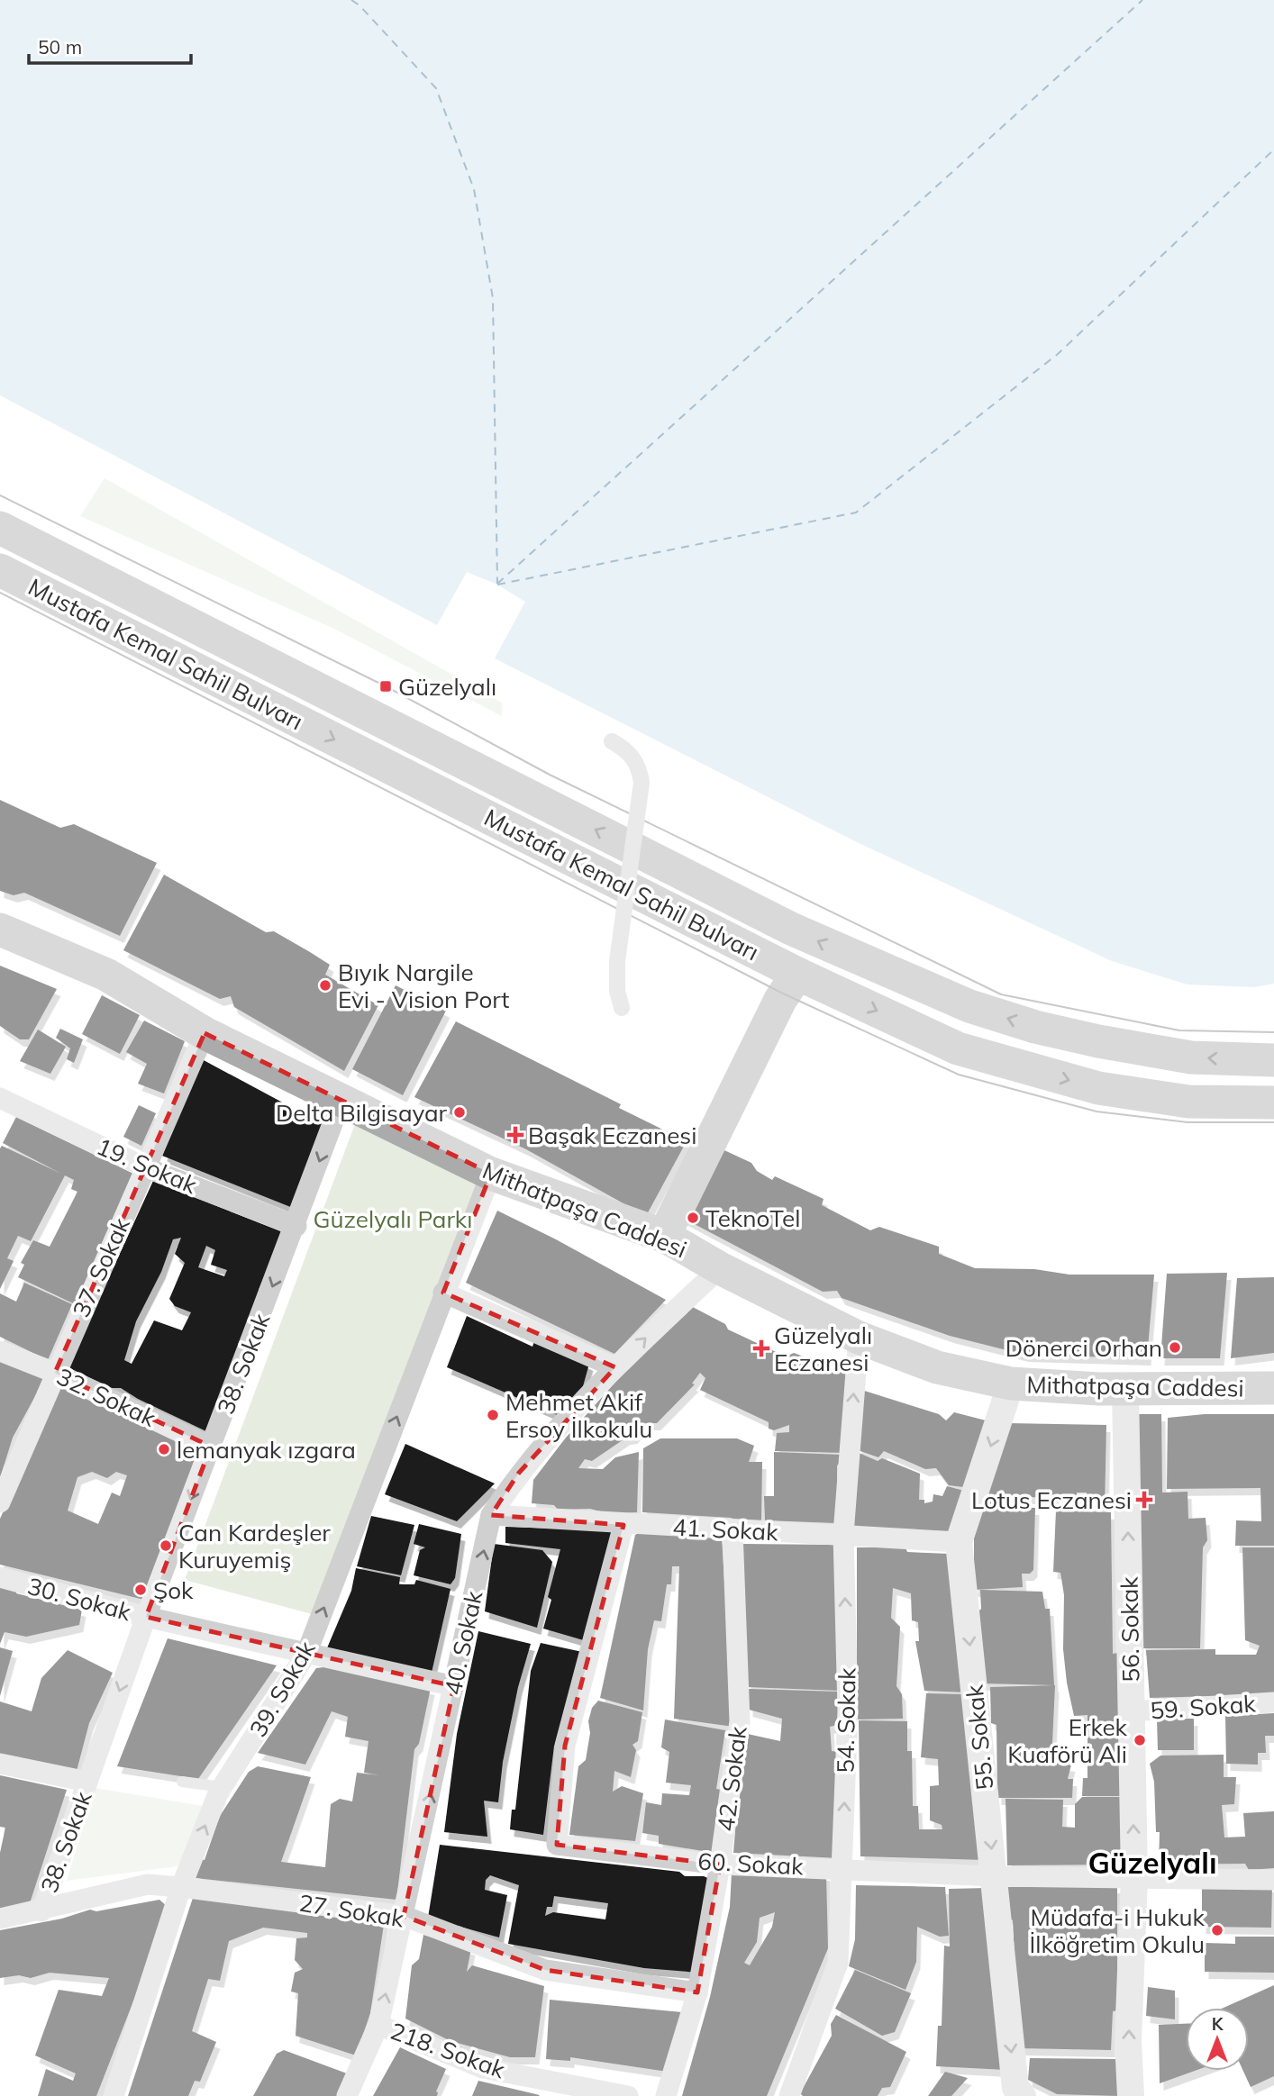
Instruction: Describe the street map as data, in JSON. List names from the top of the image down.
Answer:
{
  "streets": {
    "main road": ["Mustafa Kemal Sahil Bulvarı", "Mithatpaşa Caddesi"],
    "street": [
      "19. Sokak",
      "37. Sokak",
      "38. Sokak",
      "32. Sokak",
      "41. Sokak",
      "30. Sokak",
      "56. Sokak",
      "40. Sokak",
      "39. Sokak",
      "59. Sokak",
      "54. Sokak",
      "55. Sokak",
      "42. Sokak",
      "60. Sokak",
      "27. Sokak",
      "218. Sokak"
    ]
  },
  "crossings": [
    ["19. Sokak", "37. Sokak"],
    ["19. Sokak", "38. Sokak"],
    ["Mithatpaşa Caddesi", "37. Sokak"],
    ["Mithatpaşa Caddesi", "38. Sokak"],
    ["Mithatpaşa Caddesi", "56. Sokak"],
    ["Mithatpaşa Caddesi", "40. Sokak"],
    ["Mithatpaşa Caddesi", "39. Sokak"],
    ["Mithatpaşa Caddesi", "54. Sokak"],
    ["Mithatpaşa Caddesi", "55. Sokak"],
    ["37. Sokak", "32. Sokak"],
    ["38. Sokak", "32. Sokak"],
    ["38. Sokak", "30. Sokak"],
    ["38. Sokak", "27. Sokak"],
    ["41. Sokak", "40. Sokak"],
    ["41. Sokak", "54. Sokak"],
    ["41. Sokak", "55. Sokak"],
    ["41. Sokak", "42. Sokak"],
    ["41. Sokak", "60. Sokak"],
    ["30. Sokak", "40. Sokak"],
    ["30. Sokak", "39. Sokak"],
    ["56. Sokak", "59. Sokak"],
    ["56. Sokak", "60. Sokak"],
    ["40. Sokak", "27. Sokak"],
    ["40. Sokak", "218. Sokak"],
    ["39. Sokak", "27. Sokak"],
    ["54. Sokak", "60. Sokak"],
    ["55. Sokak", "60. Sokak"],
    ["42. Sokak", "60. Sokak"],
    ["42. Sokak", "27. Sokak"]
  ],
  "one_way": [
    "38. Sokak",
    "56. Sokak",
    "40. Sokak",
    "39. Sokak",
    "54. Sokak",
    "55. Sokak"
  ],
  "districts": ["Güzelyalı"],
  "parks": ["Güzelyalı Parkı"],
  "places": {
    "transit": ["Güzelyalı"],
    "other": [
      "Bıyık Nargile Evi - Vision Port",
      "Delta Bilgisayar",
      "TeknoTel",
      "Dönerci Orhan",
      "Mehmet Akif Ersoy İlkokulu",
      "lemanyak ızgara",
      "Can Kardeşler Kuruyemiş",
      "Şok",
      "Erkek Kuaförü Ali",
      "Müdafa-i Hukuk İlköğretim Okulu"
    ],
    "health": ["Başak Eczanesi", "Güzelyalı Eczanesi", "Lotus Eczanesi"]
  },
  "scale_bar": "50 m",
  "north": "top"
}
